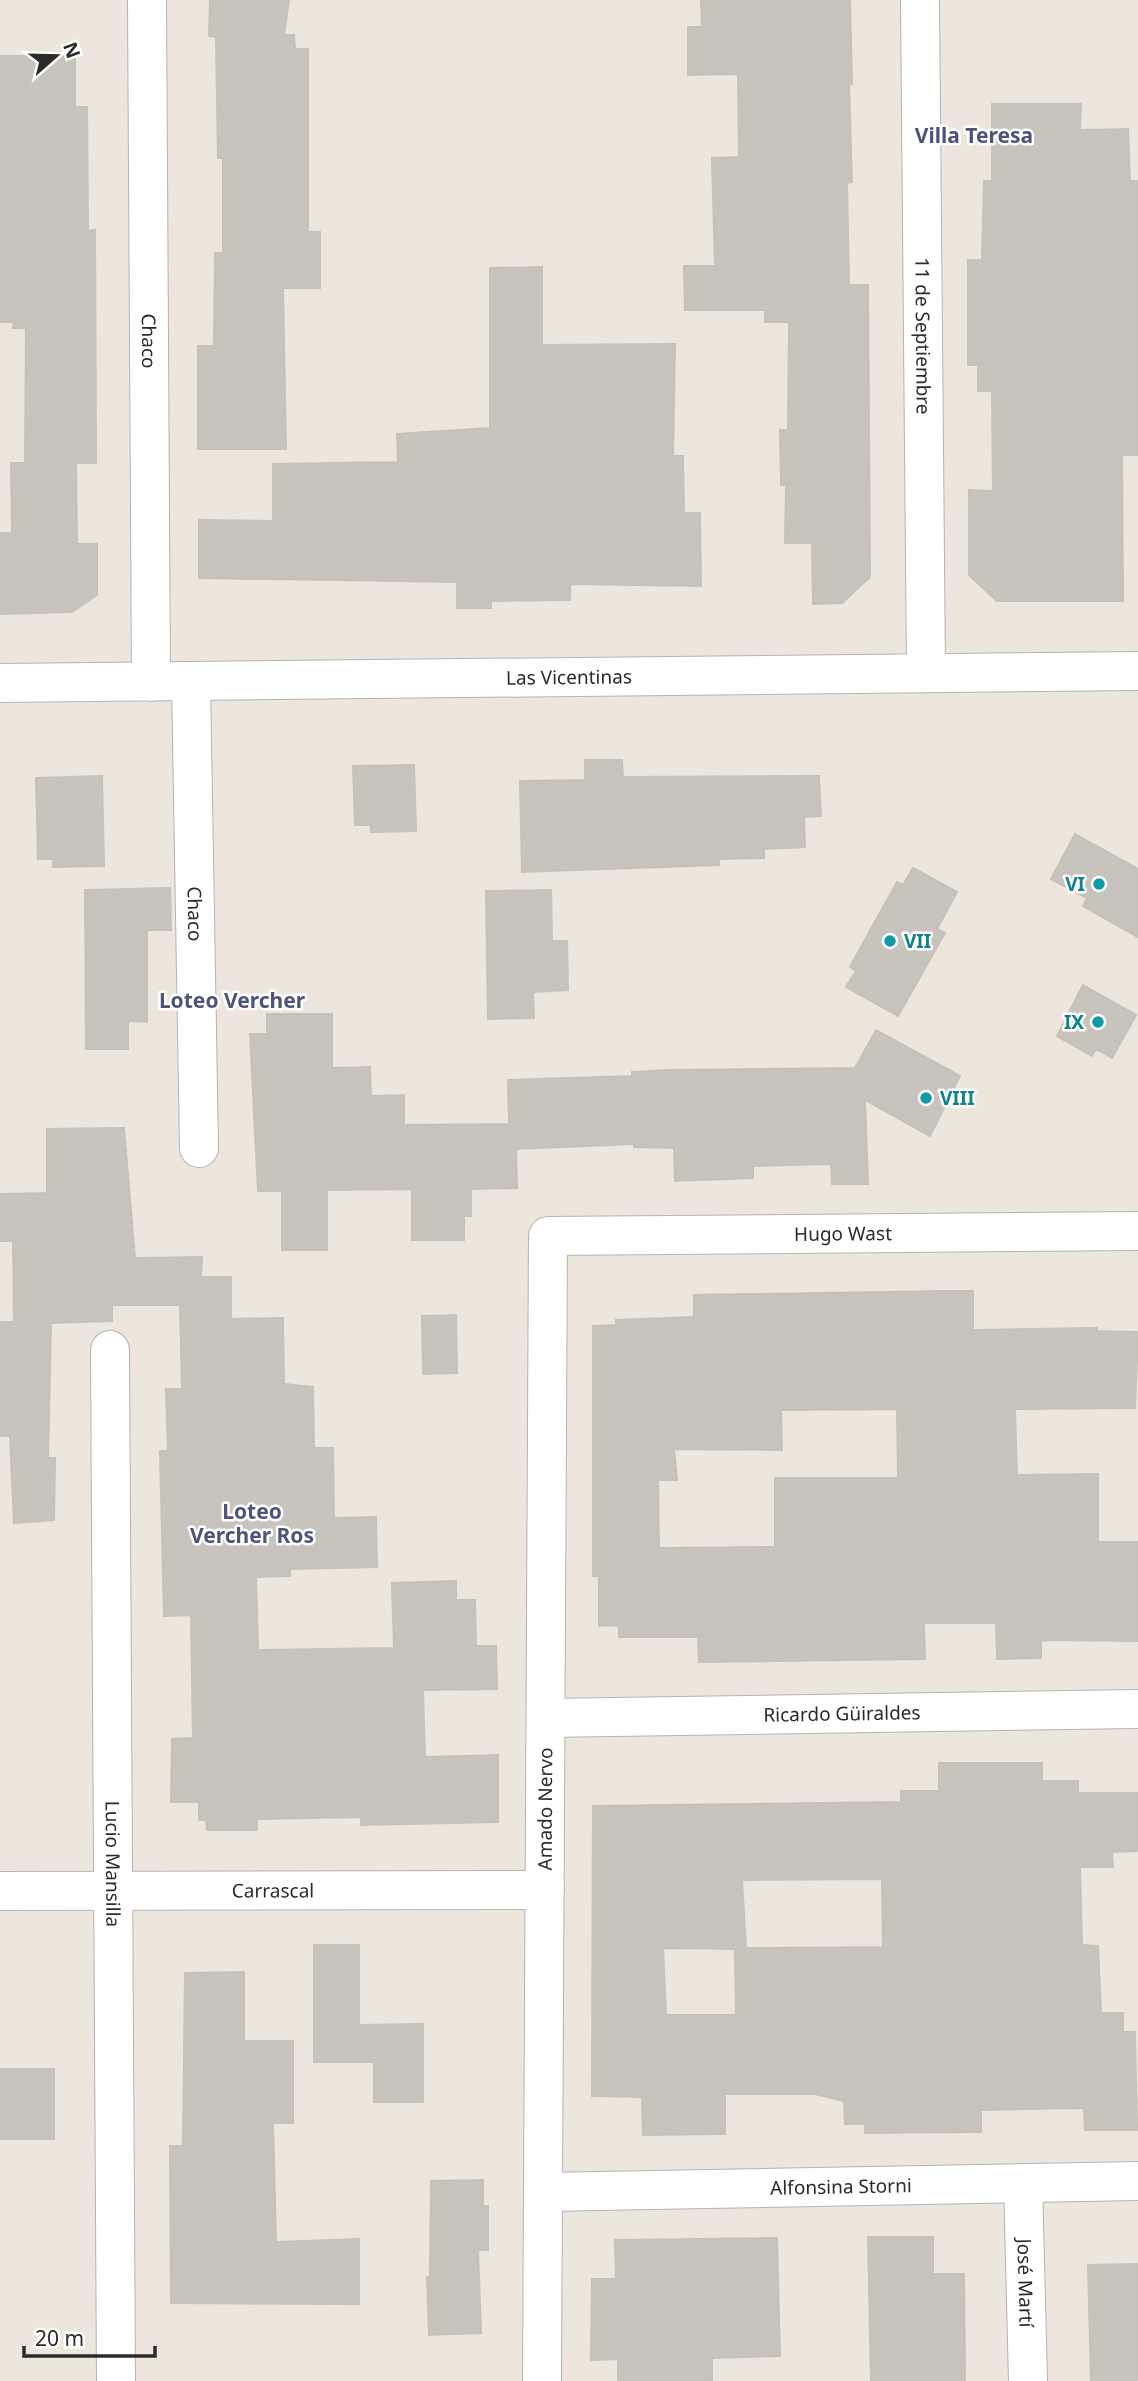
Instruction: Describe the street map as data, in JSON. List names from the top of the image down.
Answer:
{
  "streets": {
    "street": [
      "11 de Septiembre",
      "Chaco",
      "Las Vicentinas",
      "Hugo Wast",
      "Ricardo Güiraldes",
      "Amado Nervo",
      "Lucio Mansilla",
      "Carrascal",
      "Alfonsina Storni",
      "José Martí"
    ]
  },
  "crossings": [
    ["11 de Septiembre", "Las Vicentinas"],
    ["Chaco", "Las Vicentinas"],
    ["Hugo Wast", "Amado Nervo"],
    ["Ricardo Güiraldes", "Amado Nervo"],
    ["Amado Nervo", "Carrascal"],
    ["Amado Nervo", "Alfonsina Storni"],
    ["Lucio Mansilla", "Carrascal"],
    ["Alfonsina Storni", "José Martí"]
  ],
  "districts": ["Villa Teresa", "Loteo Vercher", "Loteo Vercher Ros"],
  "places": [
    "VI",
    "VII",
    "IX",
    "VIII"
  ],
  "scale_bar": "20 m",
  "north": "right"
}
